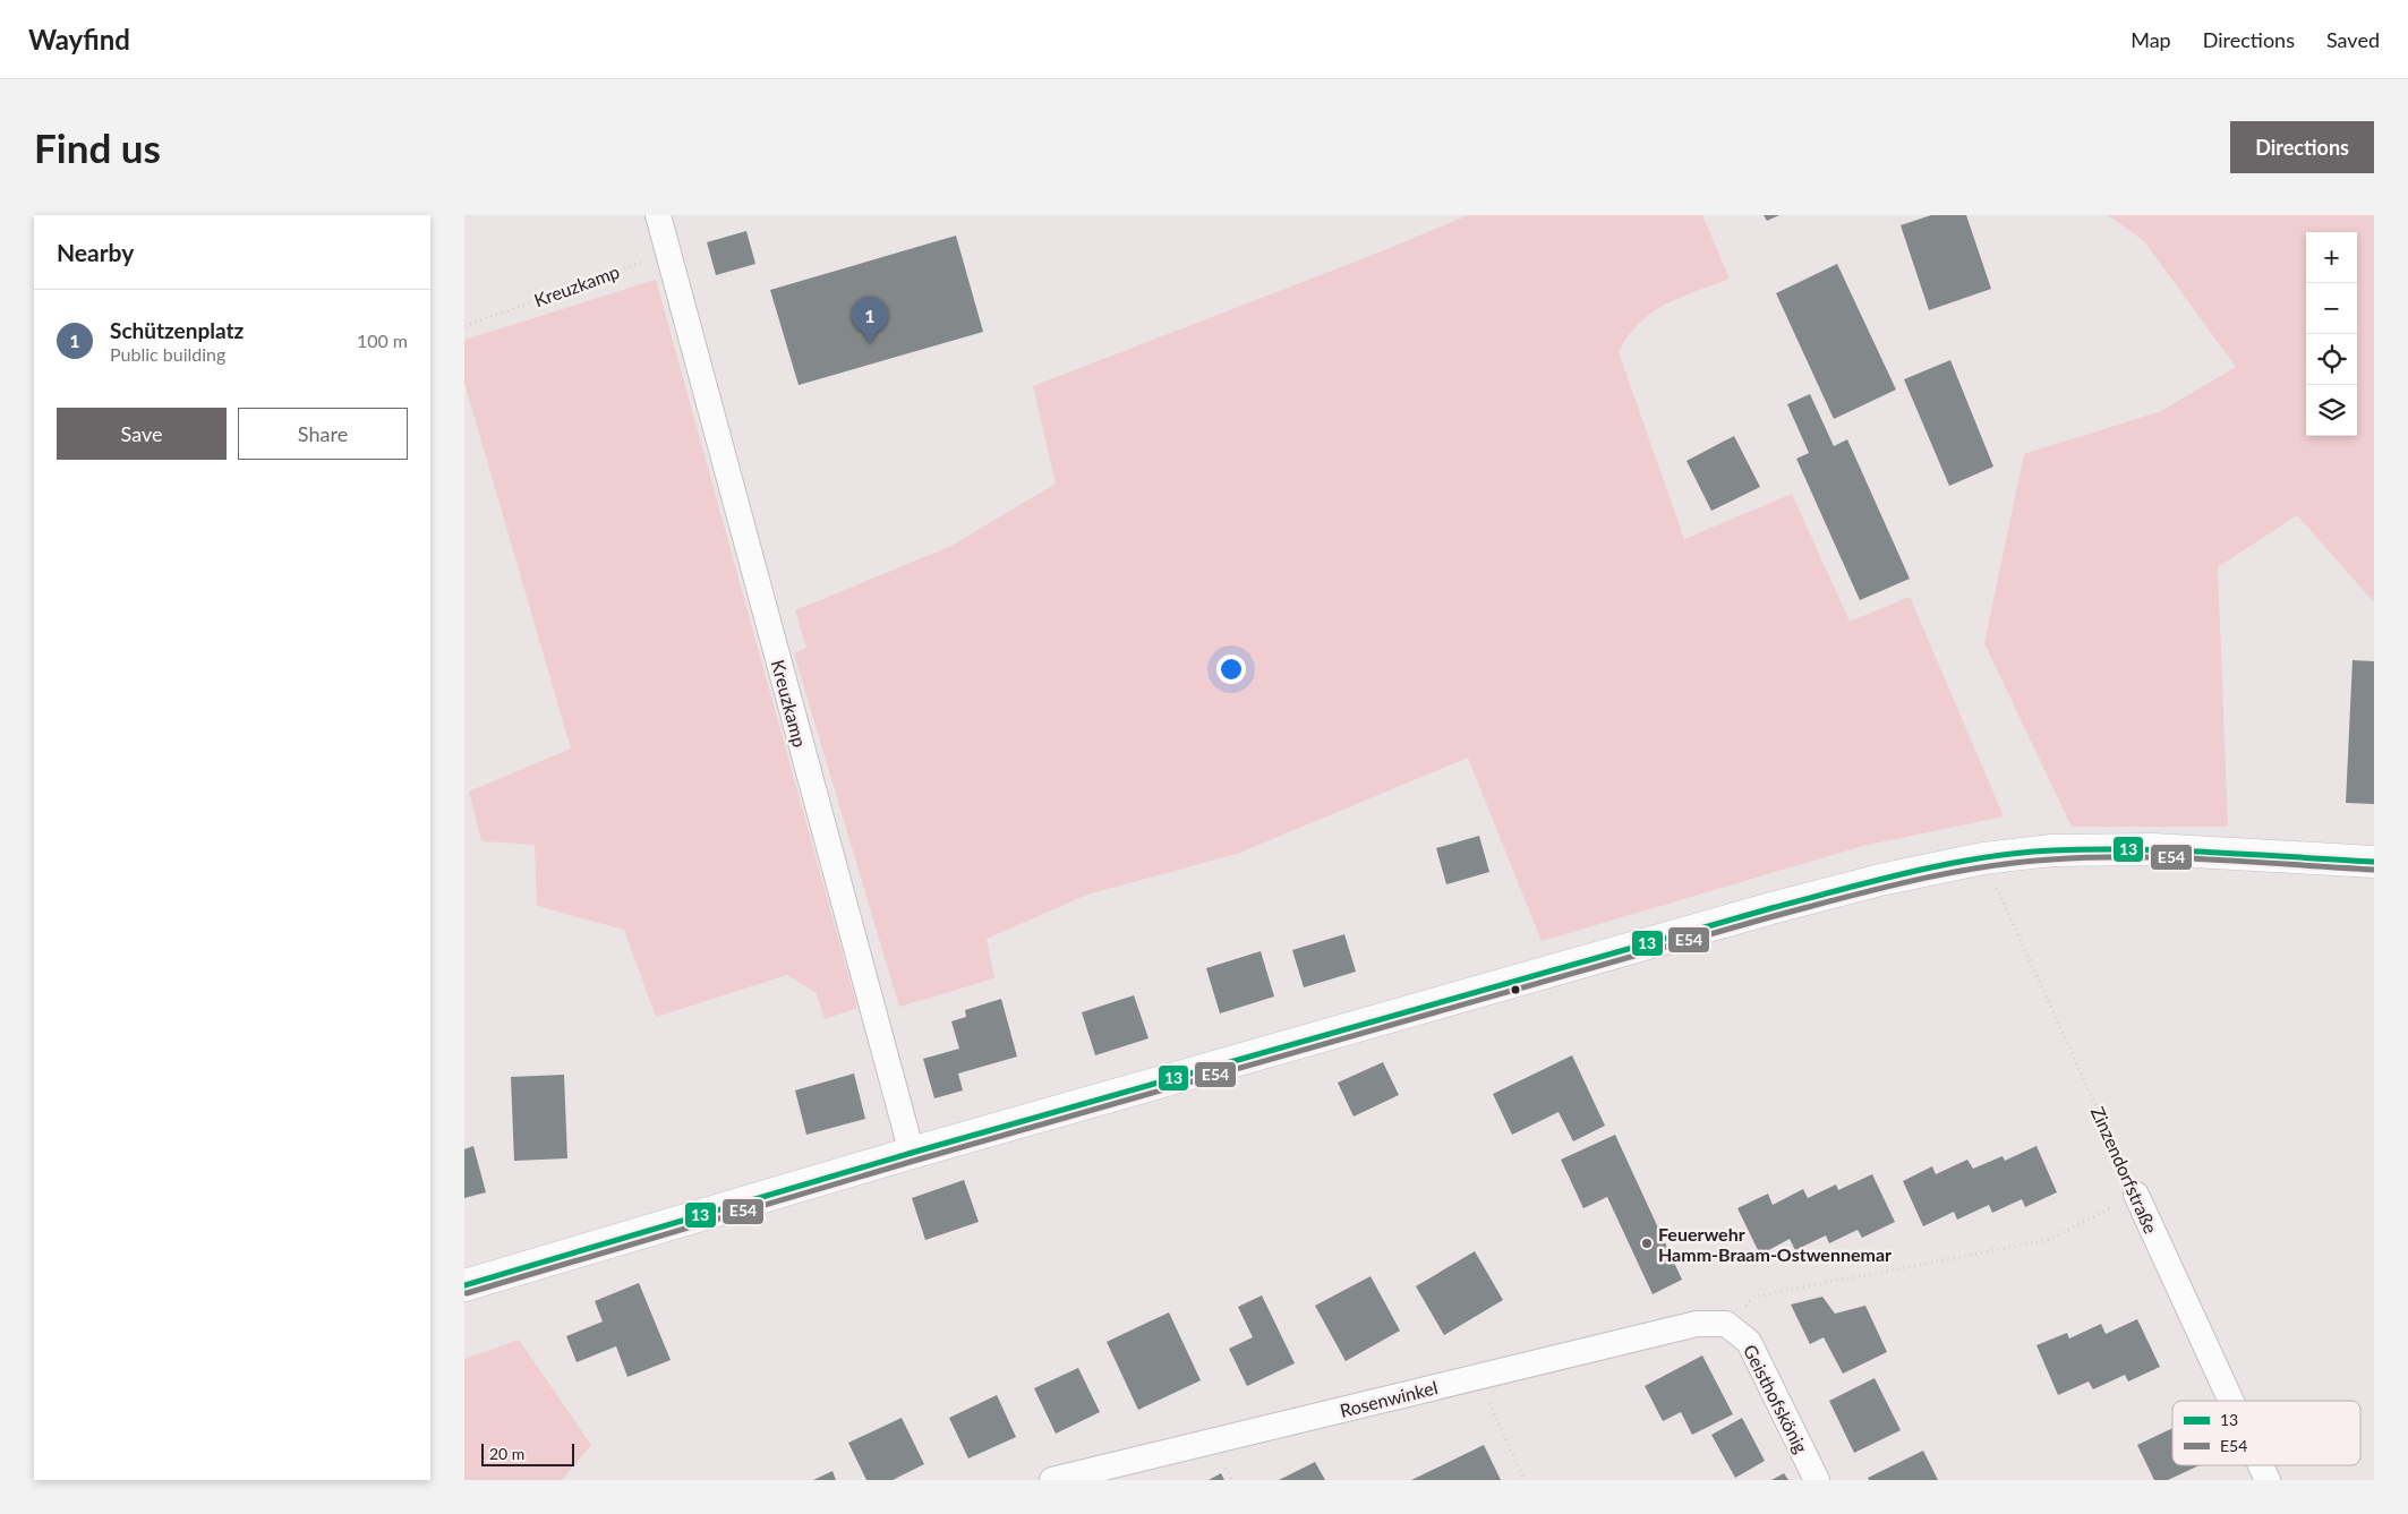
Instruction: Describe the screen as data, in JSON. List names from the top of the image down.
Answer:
{
  "streets": {
    "street": [
      "Kreuzkamp",
      "Zinzendorfstraße",
      "Rosenwinkel",
      "Geisthofskönig"
    ]
  },
  "crossings": [
    ["Rosenwinkel", "Geisthofskönig"]
  ],
  "places": ["Feuerwehr Hamm-Braam-Ostwennemar"],
  "lines": ["transit line 13", "transit line E54"],
  "legend": ["13", "E54"],
  "scale_bar": "20 m",
  "page": {
    "header": "Wayfind",
    "nav": ["Map", "Directions", "Saved"],
    "buttons": [
      "Directions",
      ["Save", "Share"]
    ],
    "title": "Find us",
    "heading": "Nearby",
    "map_buttons": ["+", "−"],
    "list": [
      {
        "mark": "1",
        "name": "Schützenplatz",
        "note": "Public building",
        "value": "100 m"
      }
    ],
    "pins": "1",
    "scale": "20 m"
  }
}
